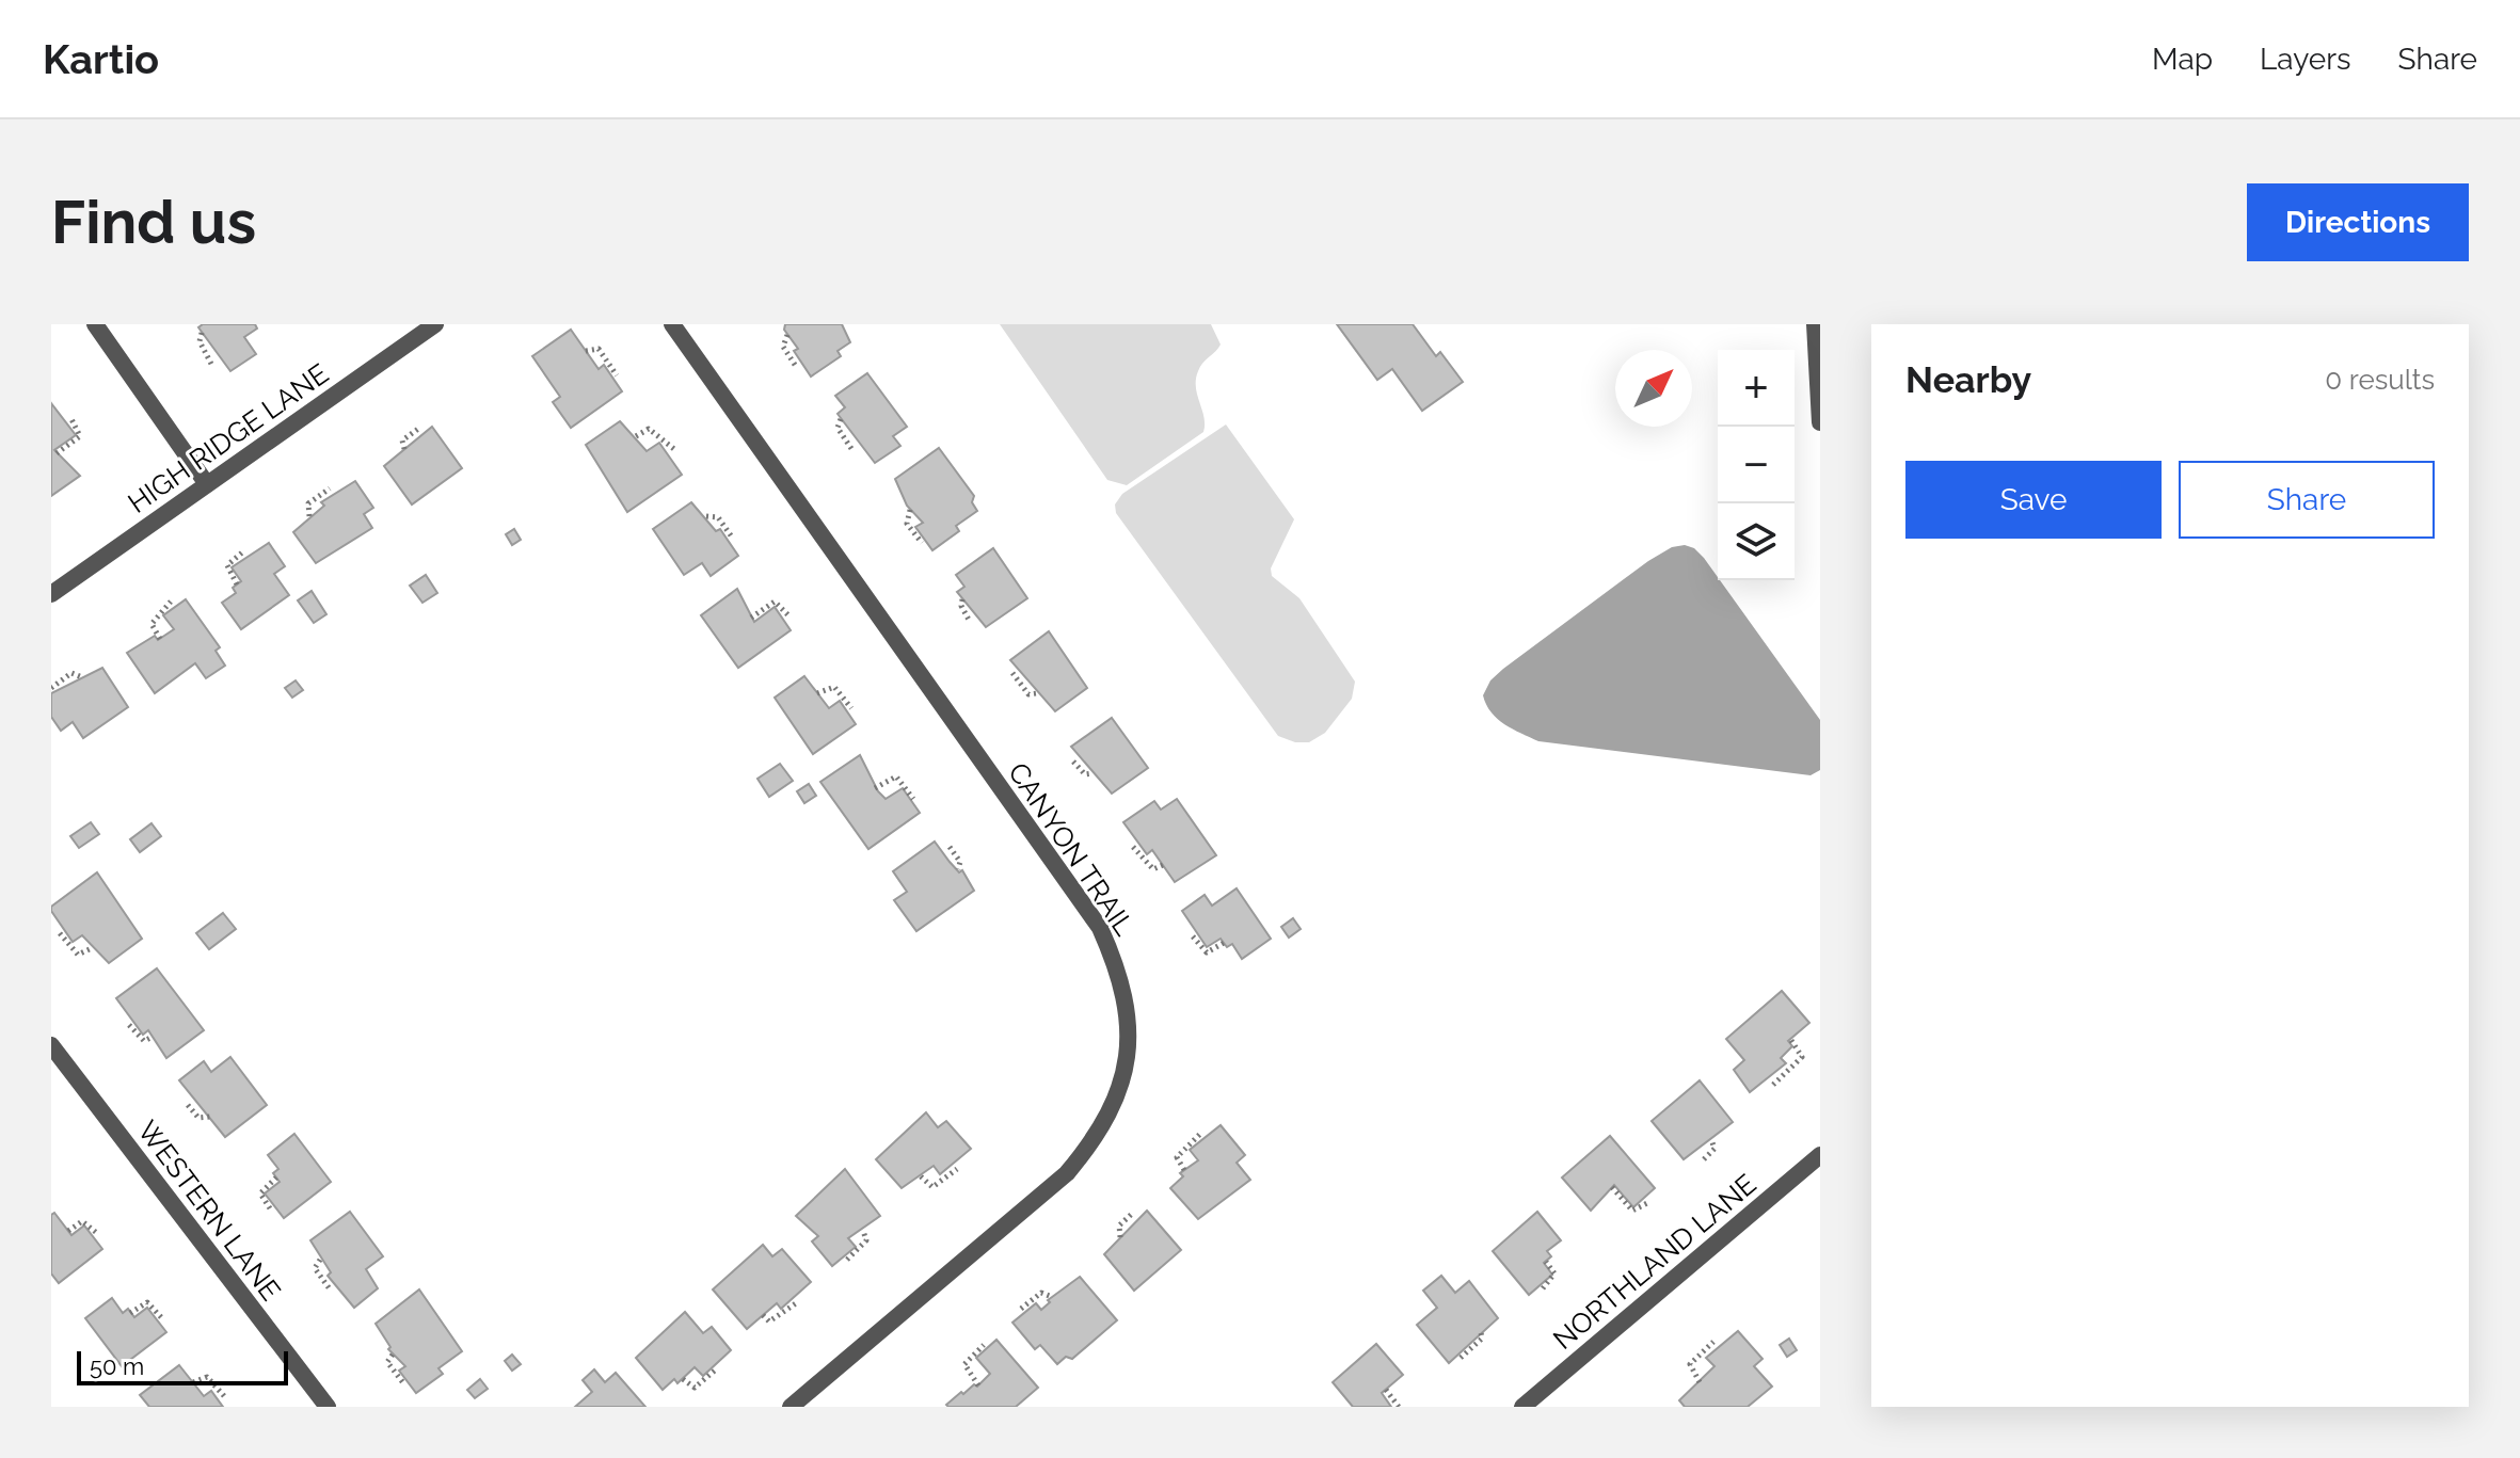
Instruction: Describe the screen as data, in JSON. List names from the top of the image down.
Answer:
{
  "streets": {
    "street": [
      "HIGH RIDGE LANE",
      "CANYON TRAIL",
      "WESTERN LANE",
      "NORTHLAND LANE"
    ]
  },
  "scale_bar": "50 m",
  "north": "top right",
  "page": {
    "header": "Kartio",
    "nav": ["Map", "Layers", "Share"],
    "buttons": [
      "Directions",
      ["Save", "Share"]
    ],
    "title": "Find us",
    "heading": ["Nearby", "0 results"],
    "map_buttons": ["+", "−"],
    "scale": "50 m"
  }
}
